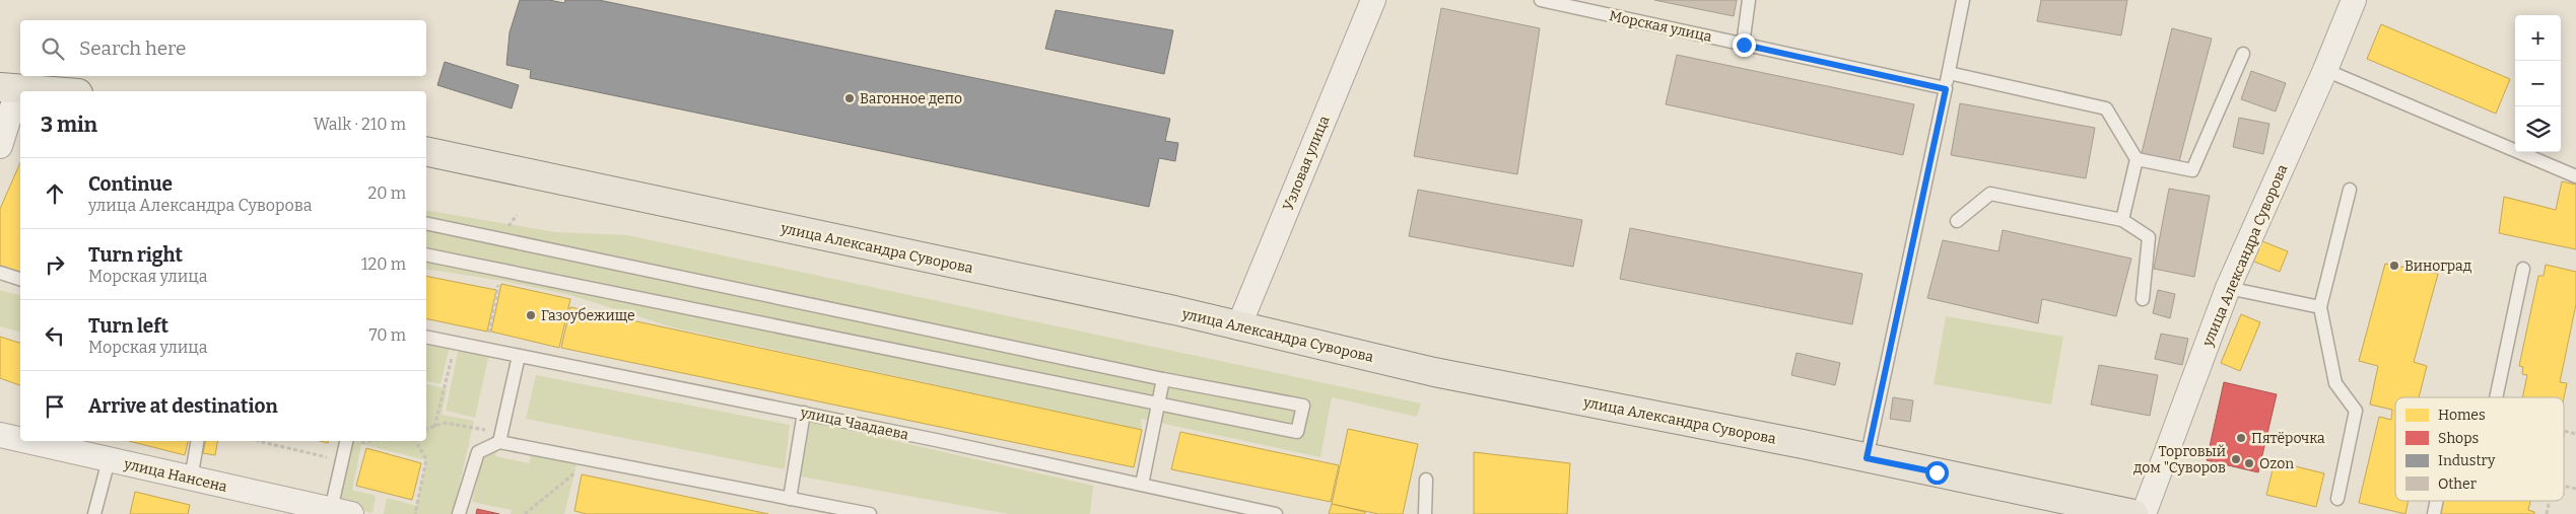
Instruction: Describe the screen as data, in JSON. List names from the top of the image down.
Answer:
{
  "streets": {
    "main road": ["улица Александра Суворова"],
    "street": ["Узловая улица", "улица Нансена"],
    "lane": ["Морская улица", "улица Чаадаева"]
  },
  "crossings": [
    ["Узловая улица", "улица Александра Суворова"]
  ],
  "places": [
    "Вагонное депо",
    "Виноград",
    "Газоубежище",
    "Пятёрочка",
    "Торговый дом \"Суворов",
    "Ozon"
  ],
  "legend": [
    "Homes",
    "Shops",
    "Industry",
    "Other"
  ],
  "page": {
    "map_buttons": ["+", "−"],
    "search": "Search here",
    "heading": ["3 min", "Walk · 210 m"],
    "list": [
      ["Continue", "улица Александра Суворова", "20 m"],
      ["Turn right", "Морская улица", "120 m"],
      ["Turn left", "Морская улица", "70 m"],
      "Arrive at destination"
    ]
  }
}
